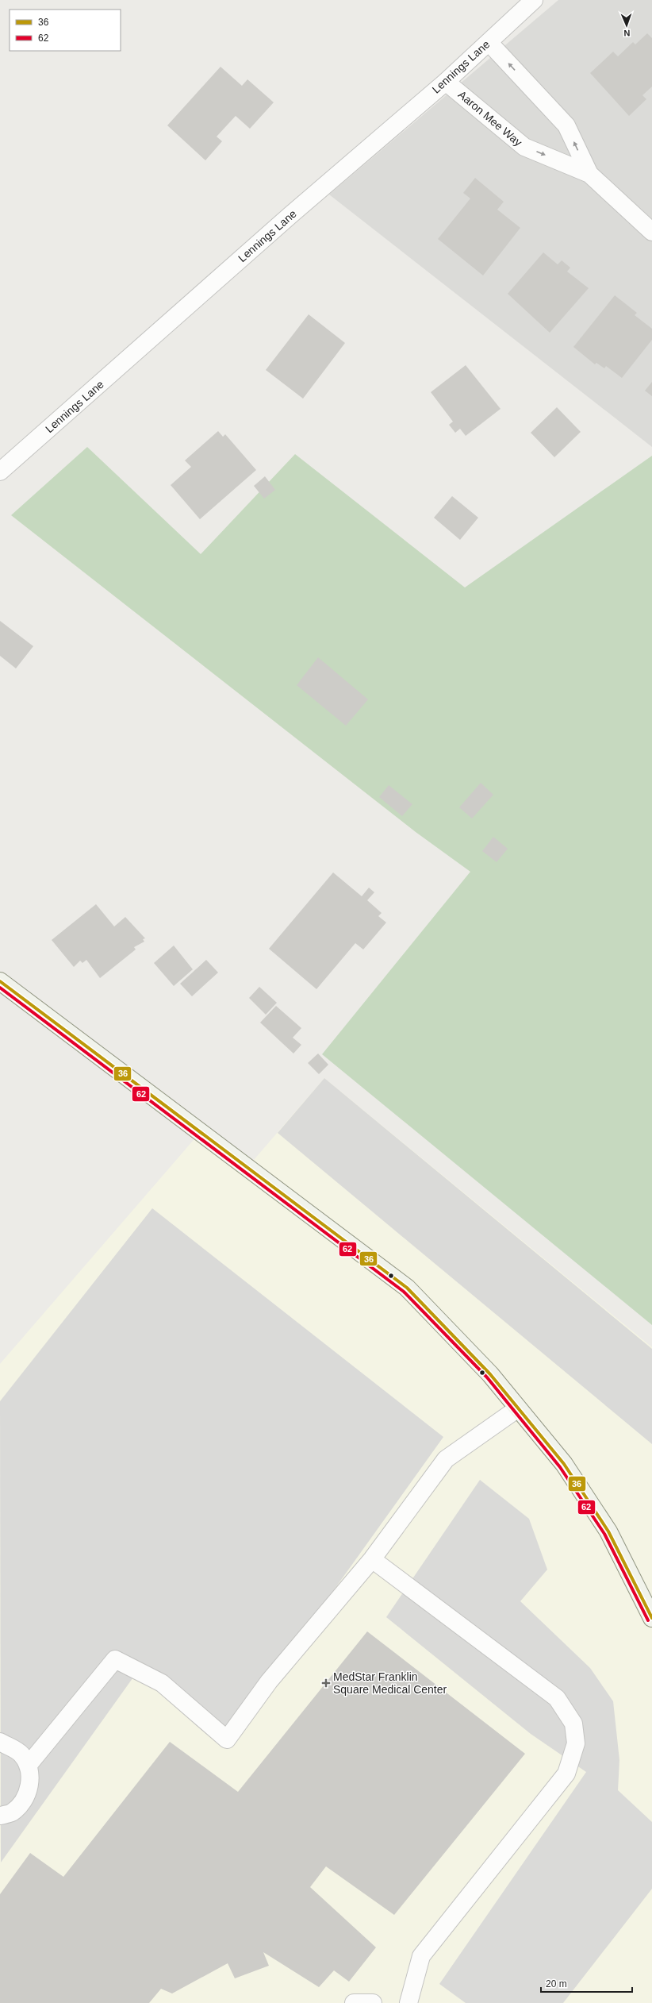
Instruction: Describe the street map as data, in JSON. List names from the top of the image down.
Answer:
{
  "streets": {
    "street": ["Lennings Lane", "Aaron Mee Way"]
  },
  "crossings": [
    ["Lennings Lane", "Aaron Mee Way"]
  ],
  "places": {
    "health": ["MedStar Franklin Square Medical Center"]
  },
  "lines": ["transit line 36", "transit line 62"],
  "legend": ["36", "62"],
  "scale_bar": "20 m",
  "north": "bottom"
}
